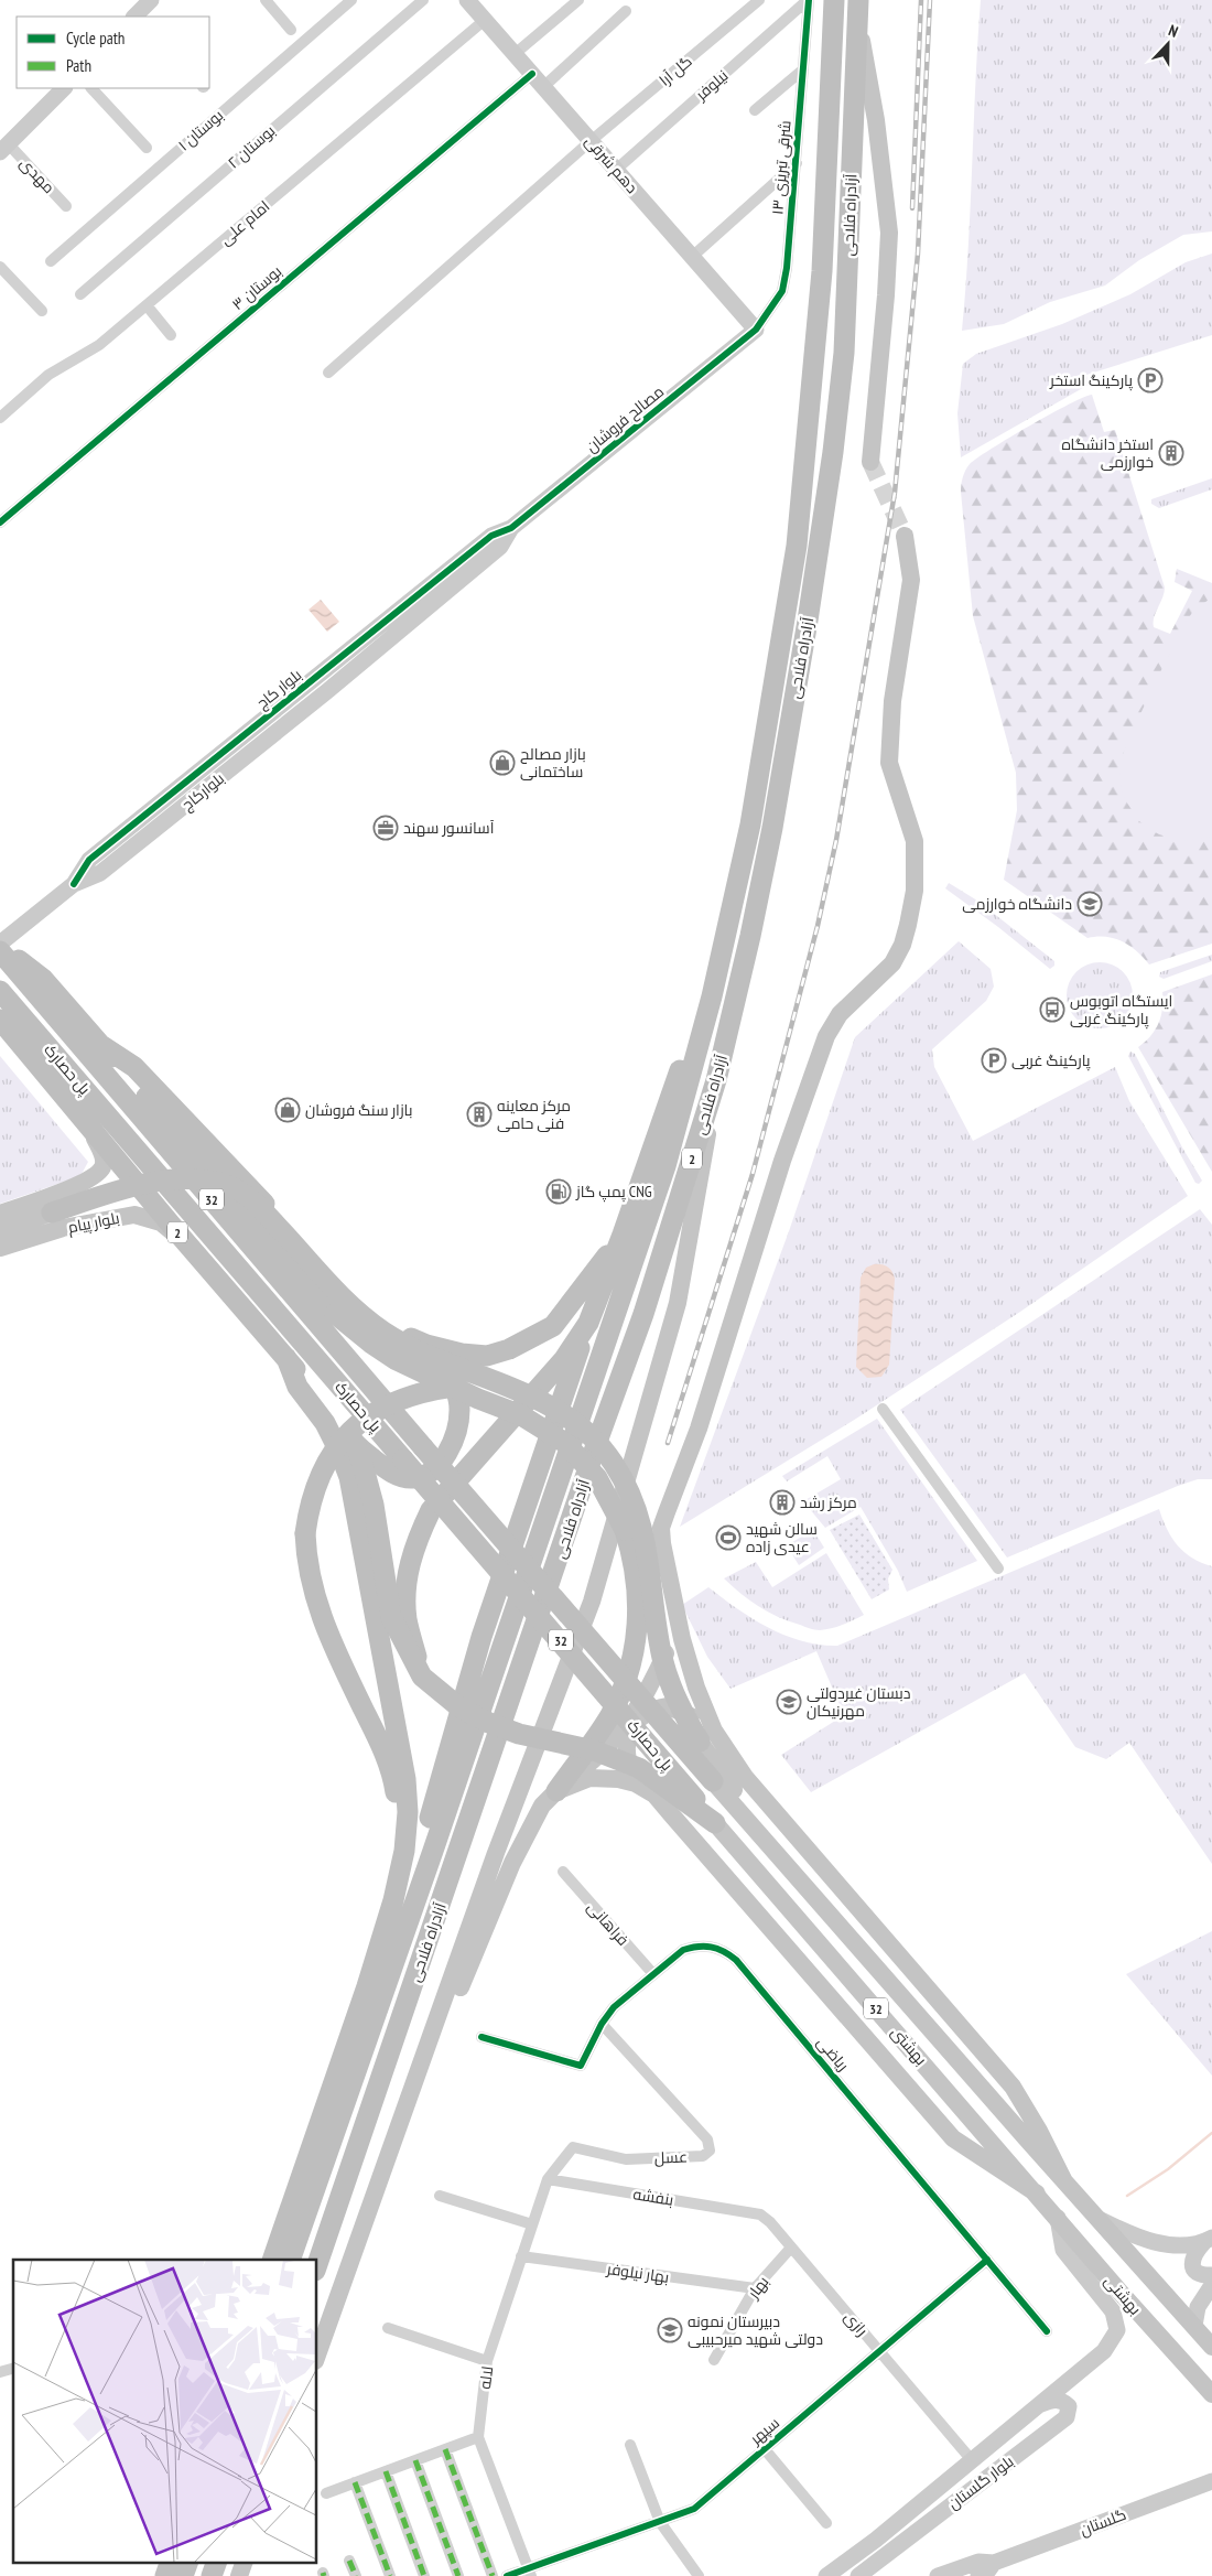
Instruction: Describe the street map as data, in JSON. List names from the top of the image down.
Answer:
{
  "streets": {
    "highway": [
      "آزادراه فلاحی",
      "پل حصارک",
      "2",
      "32"
    ],
    "main road": ["بلوار پیام", "بهشتى", "بهشتی"],
    "street": [
      "گل آرا",
      "نیلوفر",
      "بوستان ۱",
      "بوستان ۲",
      "دهم شرقی",
      "۱۳ شرقی تبریزی",
      "مهدی",
      "امام علی",
      "بوستان ۳",
      "مصالح فروشان",
      "بلوار کاج",
      "بلوارکاج",
      "فراهانی",
      "ریاضی",
      "عسل",
      "بنفشه",
      "بهار نیلوفر",
      "بهار",
      "رازی",
      "لاله",
      "سپهر",
      "بلوار گلستان",
      "گلستان"
    ]
  },
  "crossings": [
    ["گل آرا", "دهم شرقی"],
    ["نیلوفر", "دهم شرقی"],
    ["نیلوفر", "۱۳ شرقی تبریزی"],
    ["دهم شرقی", "۱۳ شرقی تبریزی"],
    ["دهم شرقی", "امام علی"],
    ["دهم شرقی", "بوستان ۳"],
    ["دهم شرقی", "مصالح فروشان"],
    ["۱۳ شرقی تبریزی", "مصالح فروشان"],
    ["مصالح فروشان", "بلوار کاج"],
    ["مصالح فروشان", "بلوارکاج"],
    ["بلوار کاج", "بلوارکاج"],
    ["پل حصارک", "بهشتى"],
    ["2", "بلوار پیام"],
    ["فراهانی", "ریاضی"],
    ["بهشتى", "بهشتی"],
    ["ریاضی", "عسل"],
    ["ریاضی", "سپهر"],
    ["عسل", "بنفشه"],
    ["عسل", "لاله"],
    ["بنفشه", "رازی"],
    ["بنفشه", "لاله"],
    ["بهار نیلوفر", "بهار"],
    ["بهار نیلوفر", "لاله"],
    ["بهار", "رازی"],
    ["بهشتی", "بلوار گلستان"],
    ["رازی", "سپهر"],
    ["رازی", "بلوار گلستان"],
    ["لاله", "سپهر"]
  ],
  "places": {
    "parking": ["پارکینگ استخر", "پارکینگ غربی"],
    "building": ["استخر دانشگاه خوارزمی", "مرکز معاینه فنی حامی", "مرکز رشد"],
    "shop": ["بازار مصالح ساختمانی", "بازار سنگ فروشان"],
    "office": ["آسانسور سهند"],
    "school or university": ["دانشگاه خوارزمی", "دبستان غیردولتی مهرنیکان", "دبیرستان نمونه دولتی شهید میرحبیبی"],
    "bus stop": ["ایستگاه اتوبوس پارکینگ غربی"],
    "fuel station": ["پمپ گاز CNG"],
    "sports": ["سالن شهید عیدی زاده"]
  },
  "legend": ["Cycle path", "Path"],
  "north": "top"
}
